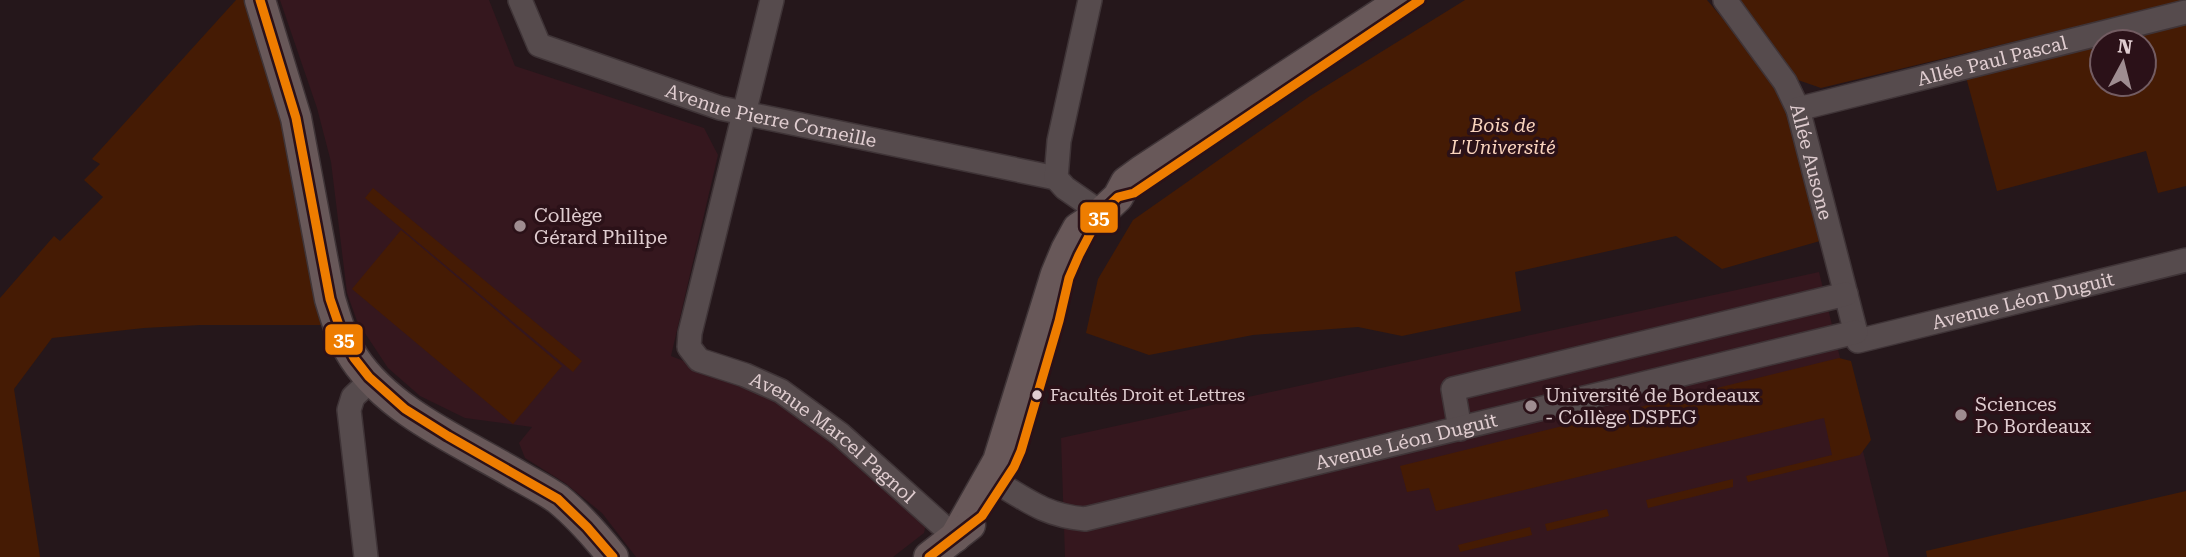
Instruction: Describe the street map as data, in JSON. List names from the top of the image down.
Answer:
{
  "streets": {
    "street": [
      "Allée Paul Pascal",
      "Avenue Pierre Corneille",
      "Allée Ausone",
      "Avenue Léon Duguit",
      "Avenue Marcel Pagnol"
    ]
  },
  "crossings": [
    ["Allée Paul Pascal", "Allée Ausone"],
    ["Avenue Pierre Corneille", "Avenue Marcel Pagnol"],
    ["Allée Ausone", "Avenue Léon Duguit"]
  ],
  "parks": ["Bois de L'Université"],
  "places": [
    "Collège Gérard Philipe",
    "Facultés Droit et Lettres",
    "Université de Bordeaux - Collège DSPEG",
    "Sciences Po Bordeaux"
  ],
  "lines": ["transit line 35"],
  "north": "top"
}
